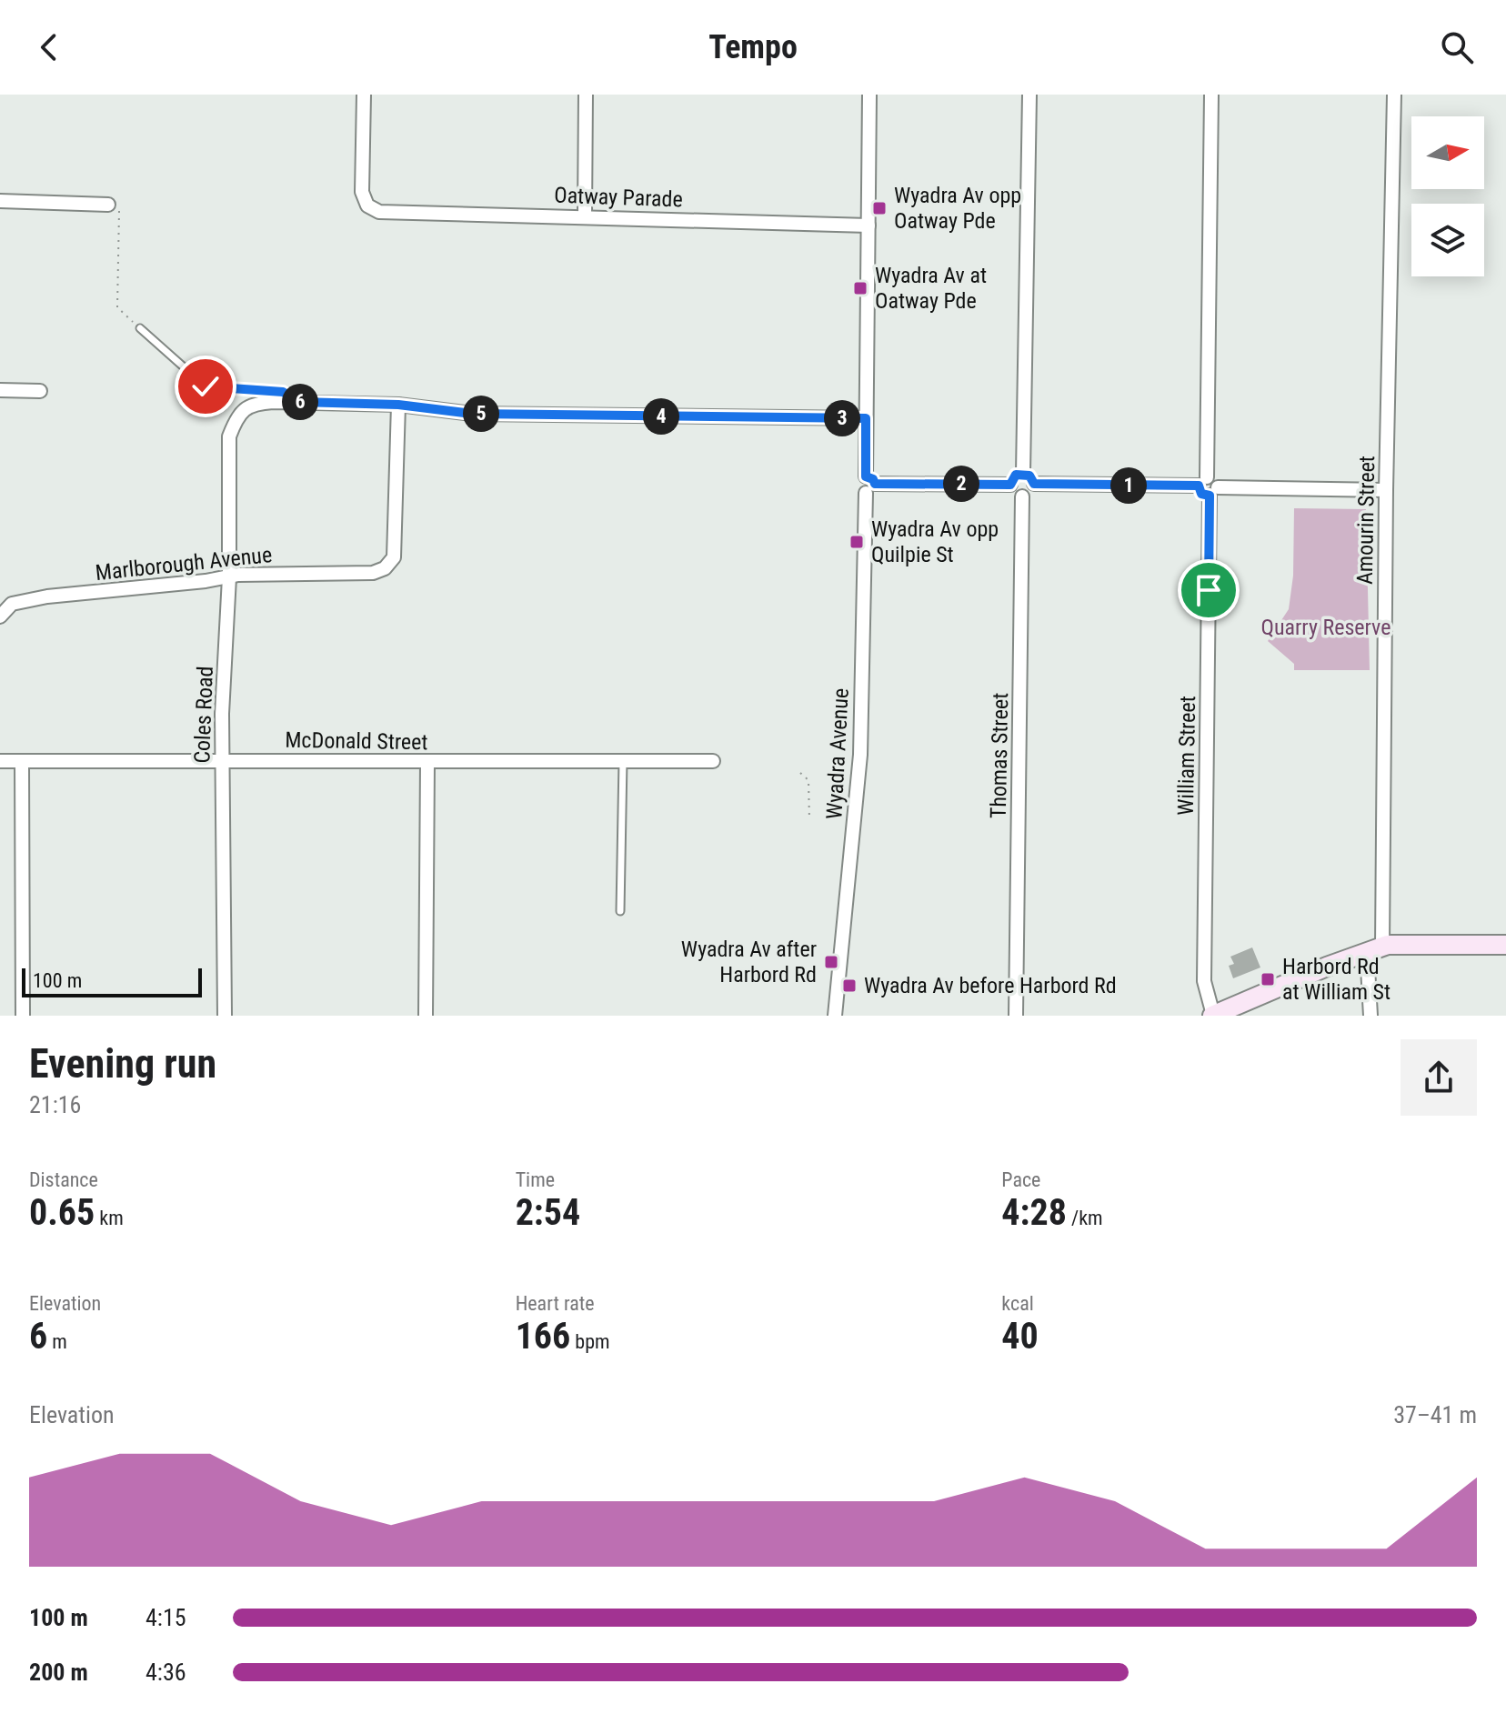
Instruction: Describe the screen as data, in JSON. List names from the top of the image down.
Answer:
{
  "streets": {
    "street": [
      "Oatway Parade",
      "Amourin Street",
      "Marlborough Avenue",
      "Coles Road",
      "McDonald Street",
      "Wyadra Avenue",
      "Thomas Street",
      "William Street"
    ]
  },
  "crossings": [
    ["Oatway Parade", "Wyadra Avenue"],
    ["Marlborough Avenue", "Coles Road"],
    ["Coles Road", "McDonald Street"]
  ],
  "parks": ["Quarry Reserve"],
  "places": {
    "transit": [
      "Wyadra Av opp Oatway Pde",
      "Wyadra Av at Oatway Pde",
      "Wyadra Av opp Quilpie St",
      "Wyadra Av after Harbord Rd",
      "Harbord Rd at William St",
      "Wyadra Av before Harbord Rd"
    ]
  },
  "scale_bar": "100 m",
  "north": "right",
  "page": {
    "header": "Tempo",
    "pins": [
      "6",
      "5",
      "4",
      "3",
      "2",
      "1"
    ],
    "scale": "100 m",
    "heading": ["Evening run", "21:16"],
    "stats": [
      ["Distance", "0.65 km"],
      ["Time", "2:54"],
      ["Pace", "4:28 /km"],
      ["Elevation", "6 m"],
      ["Heart rate", "166 bpm"],
      ["kcal", "40"]
    ],
    "chart": ["Elevation", "37–41 m"],
    "list": [
      {
        "name": "100 m",
        "note": "4:15"
      },
      {
        "name": "200 m",
        "note": "4:36"
      }
    ]
  }
}
